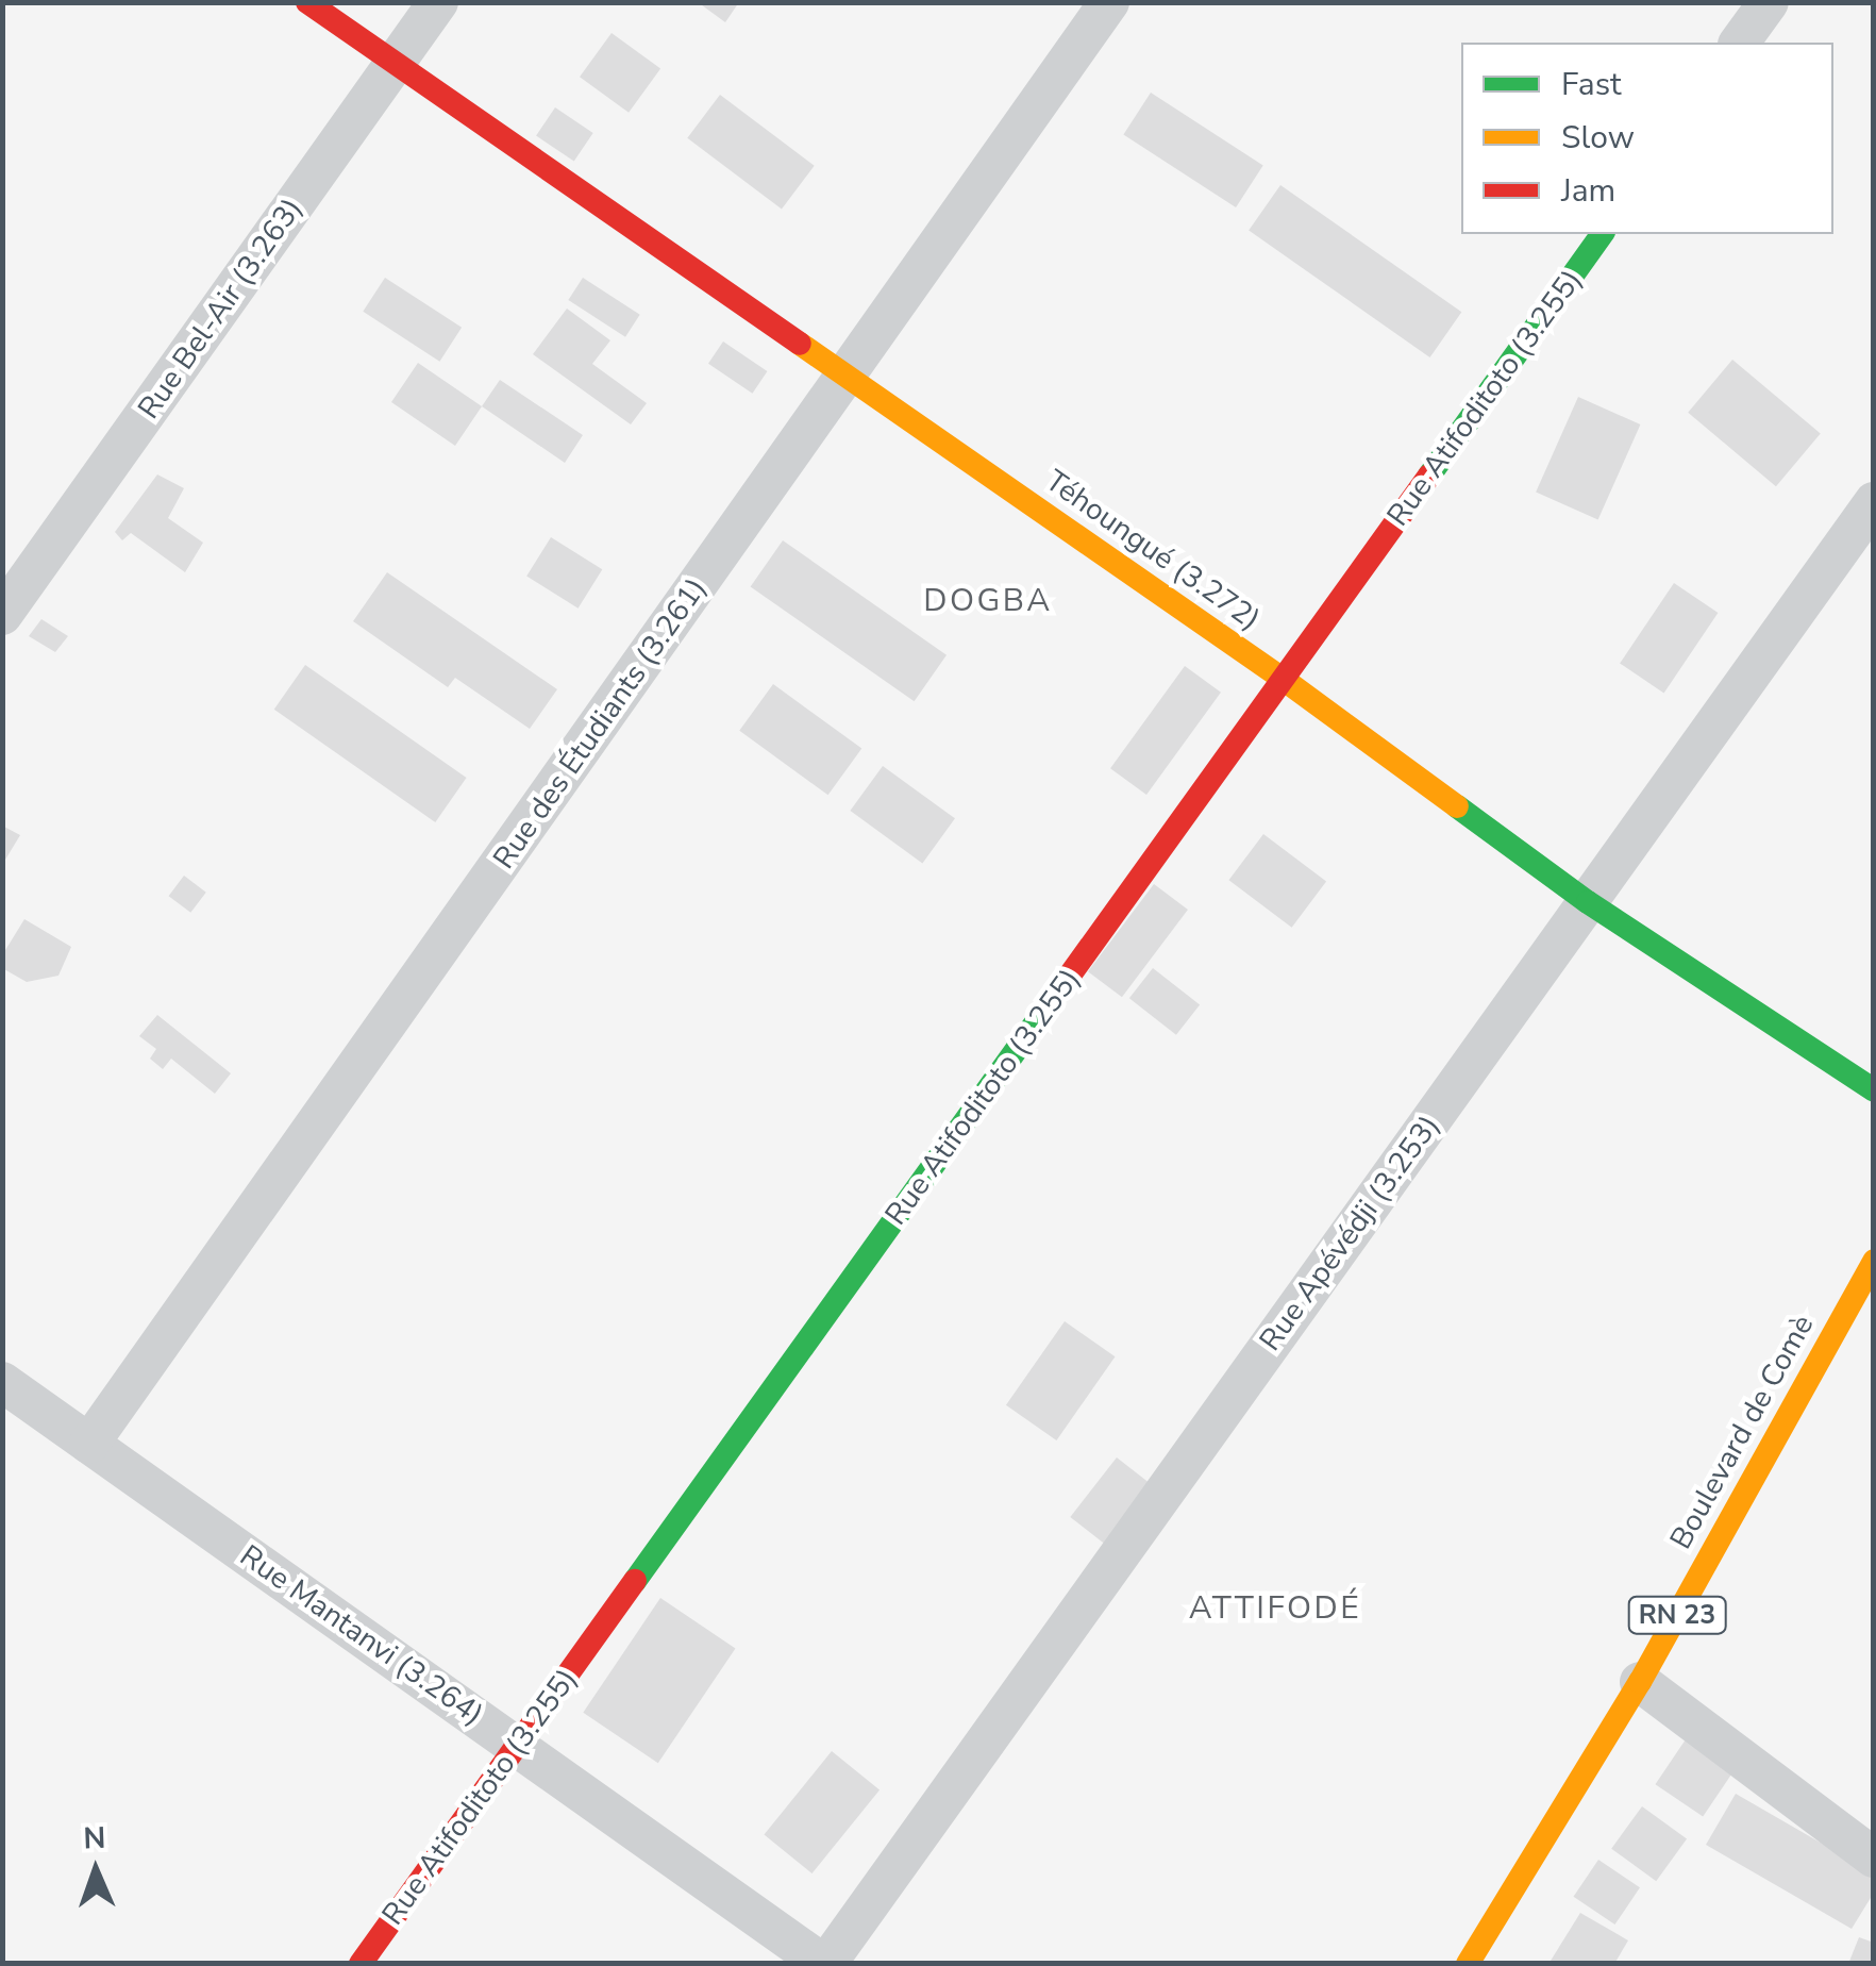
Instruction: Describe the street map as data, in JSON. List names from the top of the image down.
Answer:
{
  "streets": {
    "street": [
      "Rue Bel-Air (3.263)",
      "Rue Atifoditoto (3.255)",
      "Téhoungué (3.272)",
      "Rue des Étudiants (3.261)",
      "Rue Apévédji (3.253)",
      "Boulevard de Comè",
      "RN 23",
      "Rue Mantanvi (3.264)"
    ]
  },
  "crossings": [
    ["Rue Bel-Air (3.263)", "Téhoungué (3.272)"],
    ["Rue Atifoditoto (3.255)", "Téhoungué (3.272)"],
    ["Rue Atifoditoto (3.255)", "Rue Mantanvi (3.264)"],
    ["Téhoungué (3.272)", "Rue des Étudiants (3.261)"],
    ["Téhoungué (3.272)", "Rue Apévédji (3.253)"],
    ["Rue des Étudiants (3.261)", "Rue Mantanvi (3.264)"],
    ["Rue Apévédji (3.253)", "Rue Mantanvi (3.264)"]
  ],
  "districts": ["DOGBA", "ATTIFODÉ"],
  "legend": ["Fast", "Slow", "Jam"],
  "north": "top"
}
